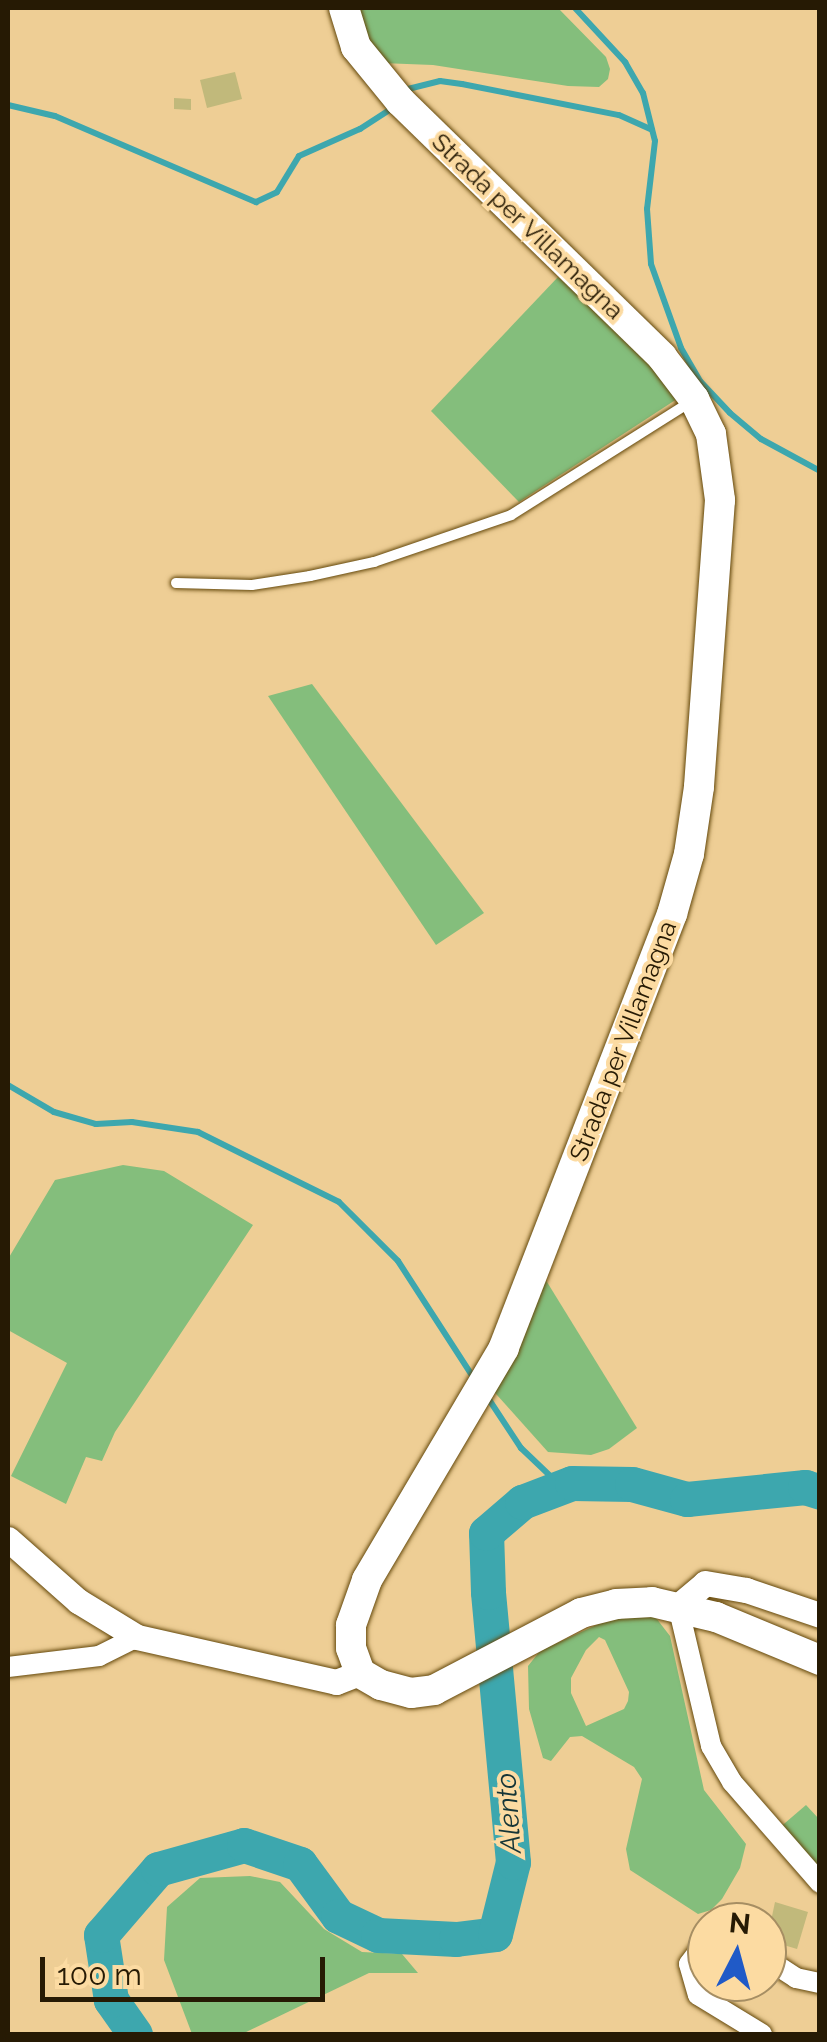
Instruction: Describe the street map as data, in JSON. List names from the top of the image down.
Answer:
{
  "streets": {
    "main road": ["Strada per Villamagna"]
  },
  "water": ["Alento"],
  "scale_bar": "100 m",
  "north": "top"
}
